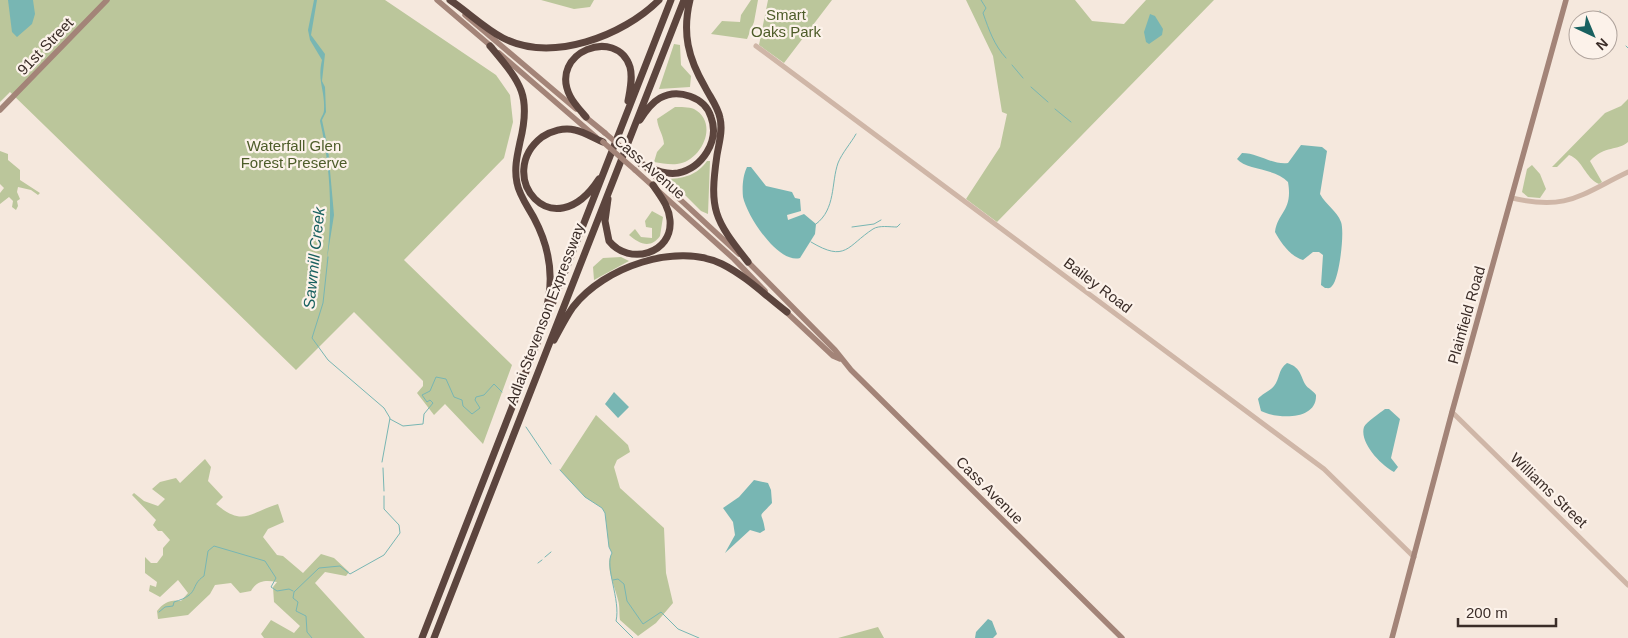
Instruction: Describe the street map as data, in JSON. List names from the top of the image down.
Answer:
{
  "streets": {
    "highway": ["Adlai Stevenson Expressway"],
    "main road": ["91st Street", "Cass Avenue", "Plainfield Road"],
    "street": ["Bailey Road", "Williams Street"]
  },
  "crossings": [
    ["Bailey Road", "Plainfield Road"],
    ["Plainfield Road", "Williams Street"]
  ],
  "water": ["Sawmill Creek"],
  "parks": ["Smart Oaks Park", "Waterfall Glen Forest Preserve"],
  "scale_bar": "200 m",
  "north": "bottom right"
}
